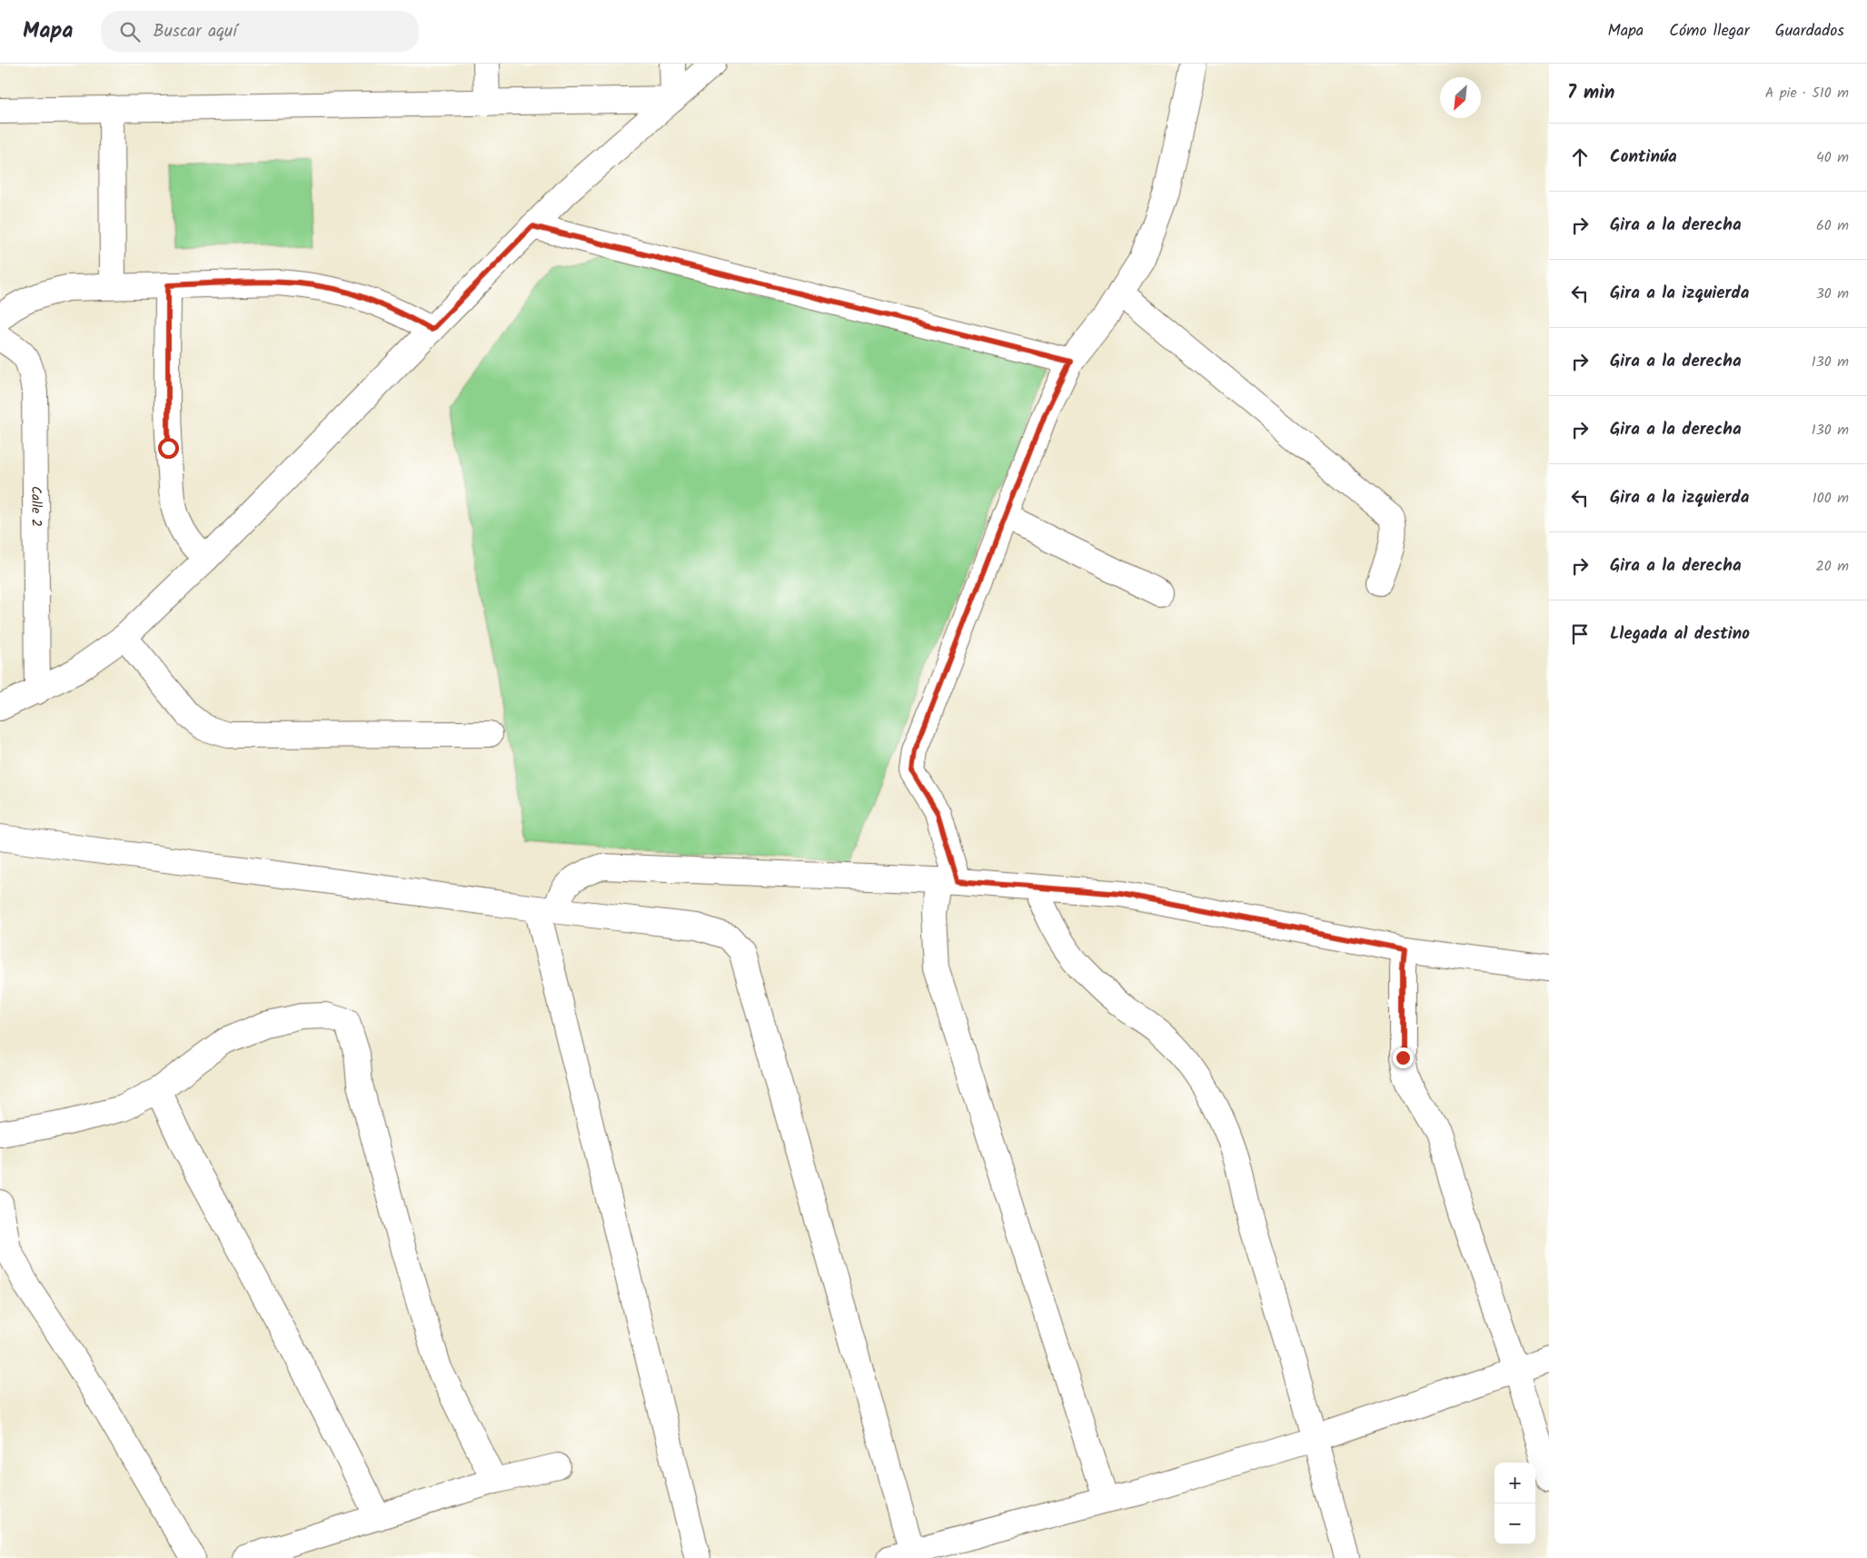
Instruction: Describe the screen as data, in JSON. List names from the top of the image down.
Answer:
{
  "streets": {
    "street": ["Calle 2"]
  },
  "north": "bottom left",
  "page": {
    "header": "Mapa",
    "search": "Buscar aquí",
    "nav": ["Mapa", "Cómo llegar", "Guardados"],
    "heading": ["7 min", "A pie · 510 m"],
    "list": [
      ["Continúa", "40 m"],
      ["Gira a la derecha", "60 m"],
      ["Gira a la izquierda", "30 m"],
      ["Gira a la derecha", "130 m"],
      ["Gira a la derecha", "130 m"],
      ["Gira a la izquierda", "100 m"],
      ["Gira a la derecha", "20 m"],
      "Llegada al destino"
    ],
    "map_buttons": ["+", "−"]
  }
}
